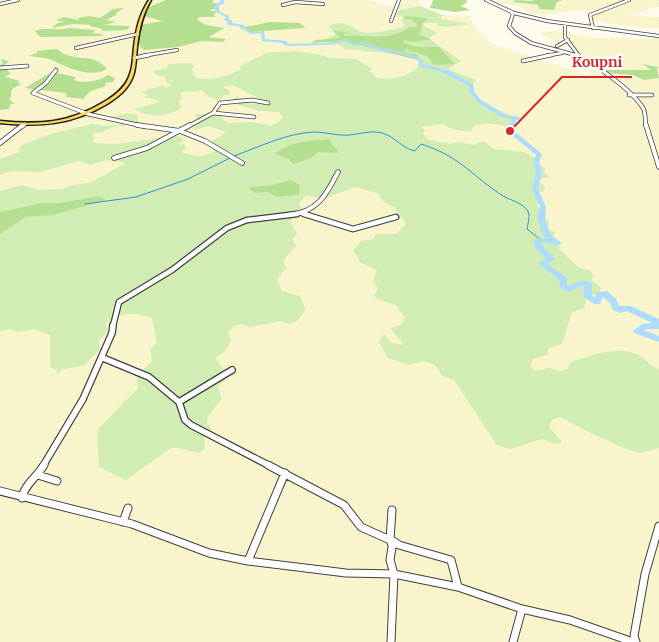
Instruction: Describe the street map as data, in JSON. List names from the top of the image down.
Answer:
{
  "places": ["Koupni"]
}
